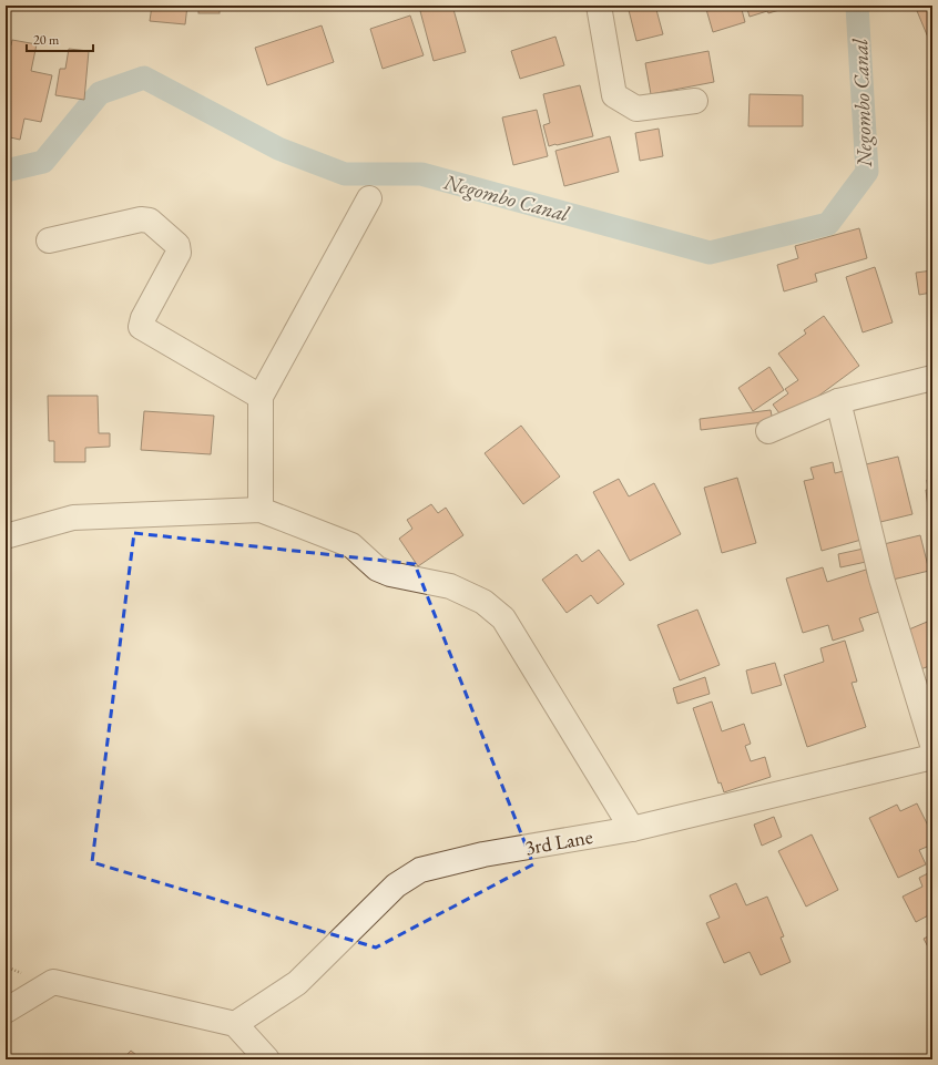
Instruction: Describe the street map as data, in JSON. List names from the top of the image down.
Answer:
{
  "streets": {
    "street": ["3rd Lane"]
  },
  "water": ["Negombo Canal"],
  "scale_bar": "20 m"
}
